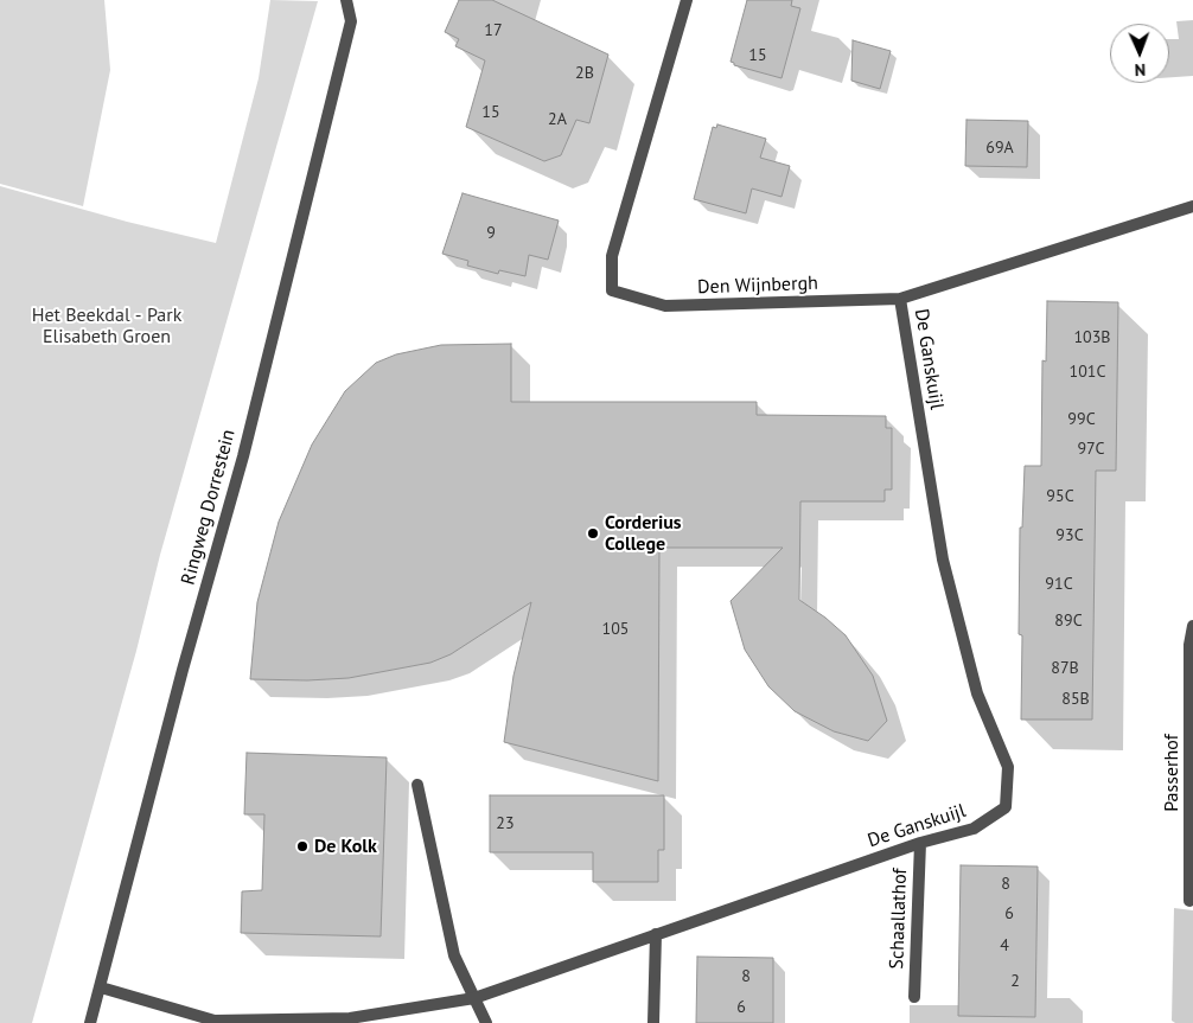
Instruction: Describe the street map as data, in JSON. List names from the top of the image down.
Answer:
{
  "streets": {
    "street": [
      "Den Wijnbergh",
      "De Ganskuijl",
      "Ringweg Dorrestein",
      "Passerhof",
      "Schaallathof"
    ]
  },
  "crossings": [
    ["Den Wijnbergh", "De Ganskuijl"],
    ["De Ganskuijl", "Ringweg Dorrestein"],
    ["De Ganskuijl", "Schaallathof"]
  ],
  "parks": ["Het Beekdal - Park Elisabeth Groen"],
  "places": ["Corderius College", "De Kolk"],
  "house_numbers": [
    "17",
    "15",
    "2B",
    "15",
    "2A",
    "69A",
    "9",
    "103B",
    "101C",
    "99C",
    "97C",
    "95C",
    "93C",
    "91C",
    "89C",
    "105",
    "87B",
    "85B",
    "23",
    "8",
    "6",
    "4",
    "8",
    "2",
    "6"
  ],
  "north": "bottom"
}
